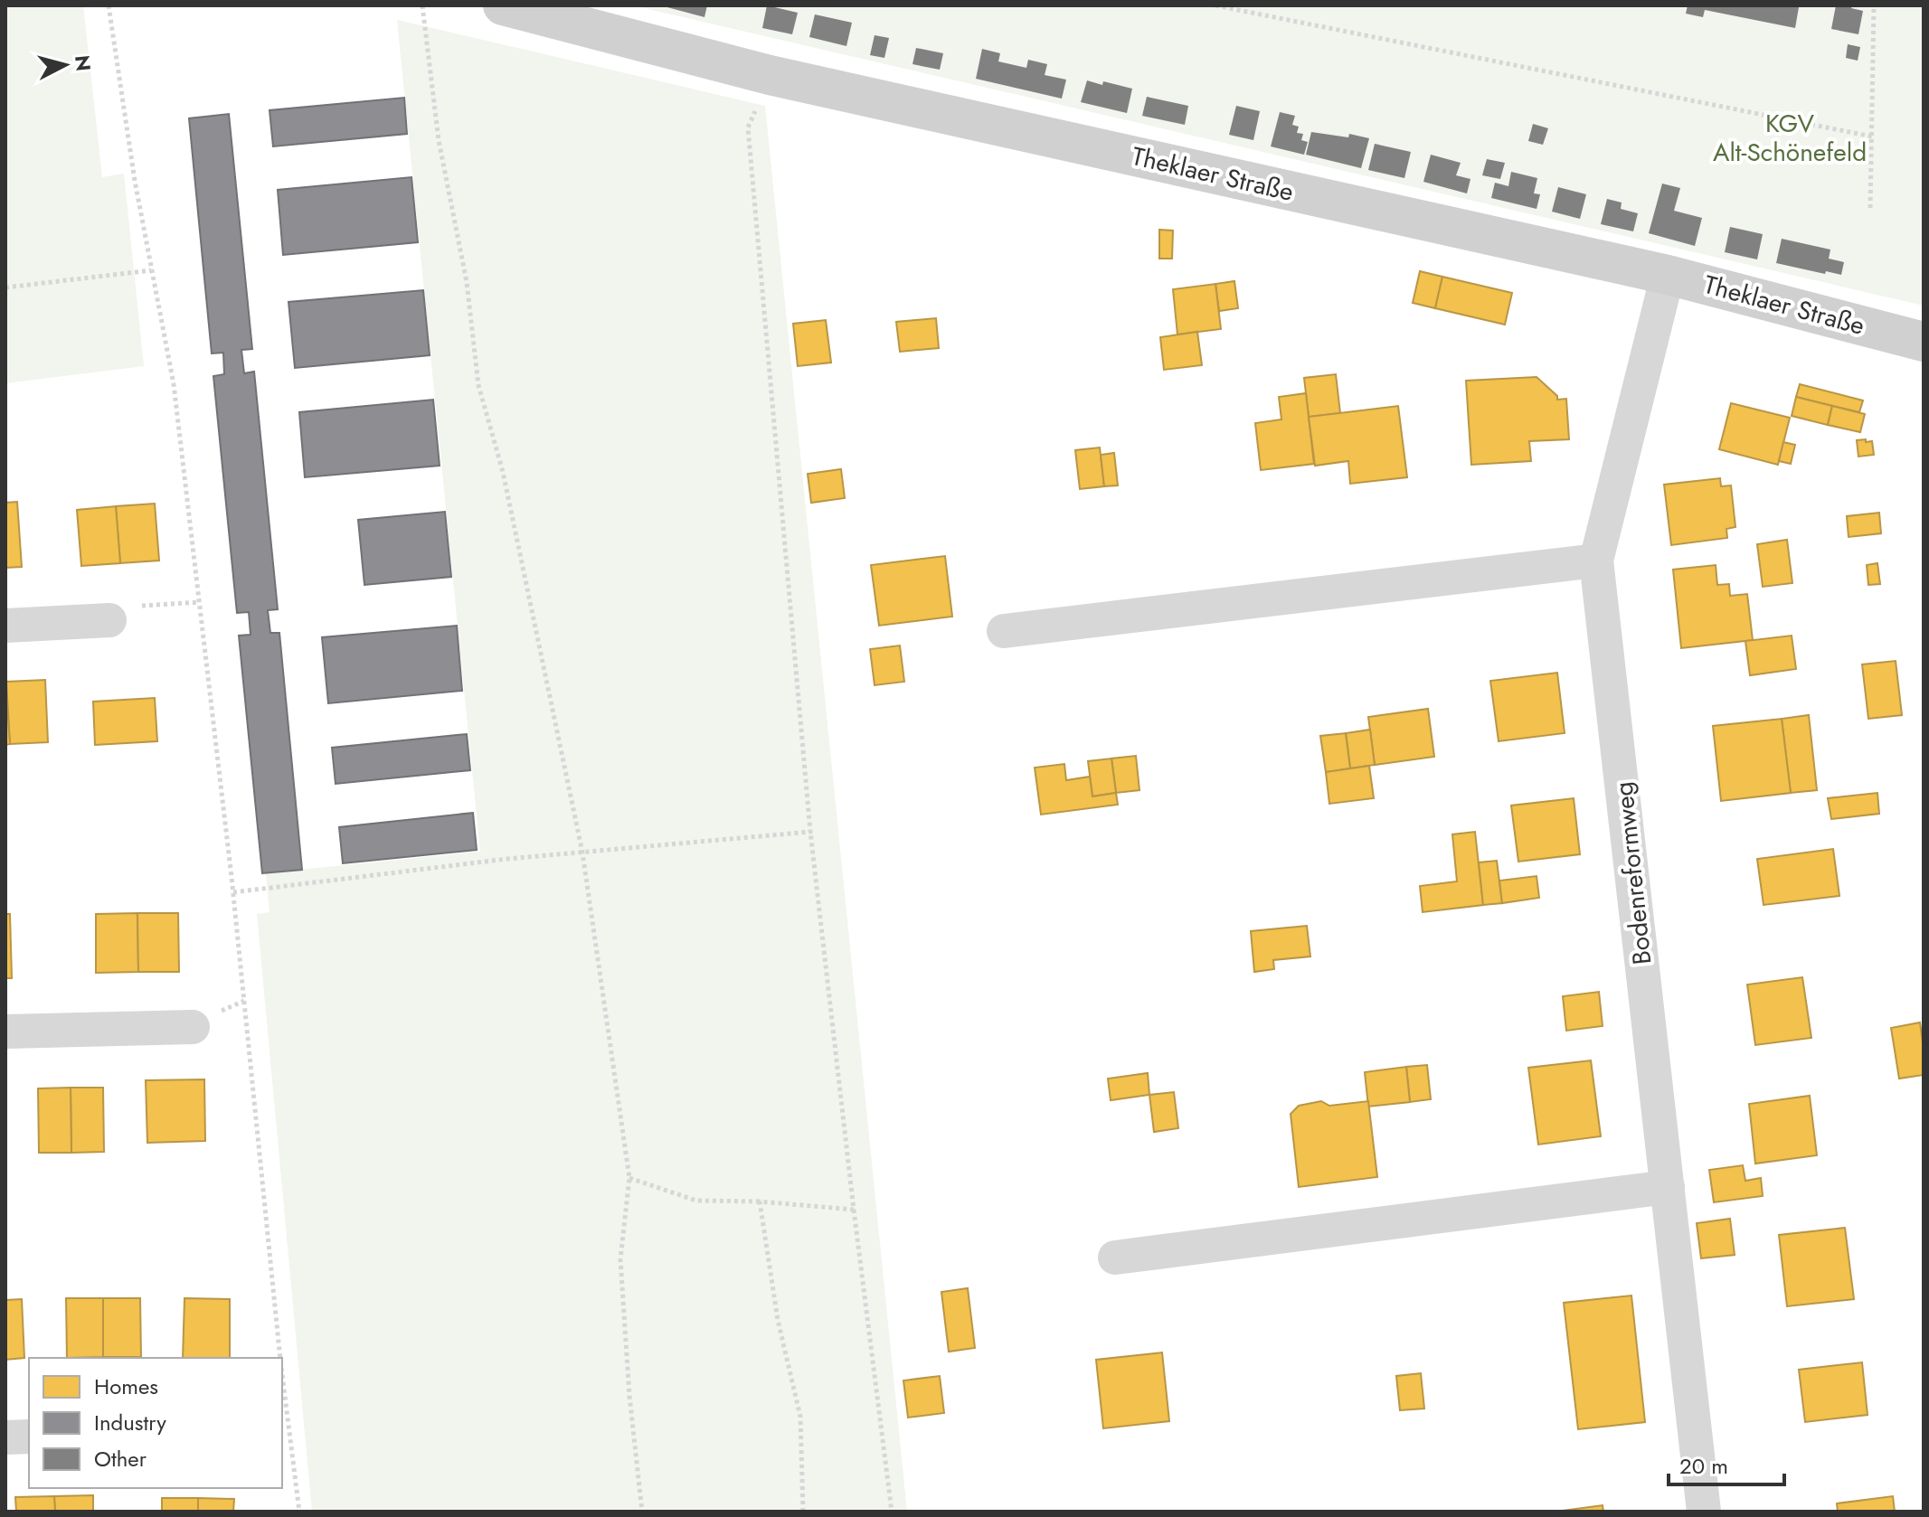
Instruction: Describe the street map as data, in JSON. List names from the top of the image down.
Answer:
{
  "streets": {
    "main road": ["Theklaer Straße"],
    "street": ["Bodenreformweg"]
  },
  "crossings": [
    ["Theklaer Straße", "Bodenreformweg"]
  ],
  "parks": ["KGV Alt-Schönefeld"],
  "legend": ["Homes", "Industry", "Other"],
  "scale_bar": "20 m",
  "north": "right"
}
